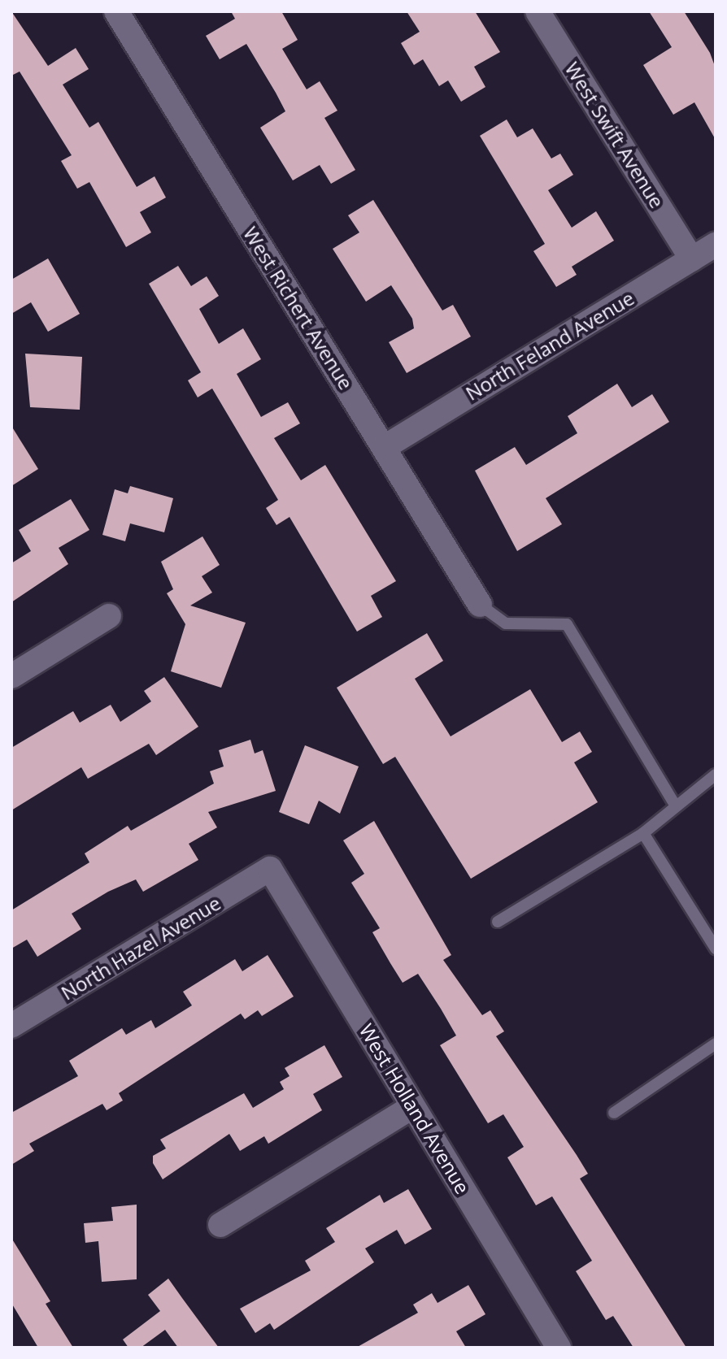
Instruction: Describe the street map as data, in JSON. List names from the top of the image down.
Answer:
{
  "streets": {
    "street": [
      "West Swift Avenue",
      "West Richert Avenue",
      "North Feland Avenue",
      "North Hazel Avenue",
      "West Holland Avenue"
    ]
  },
  "crossings": [
    ["West Swift Avenue", "North Feland Avenue"],
    ["West Richert Avenue", "North Feland Avenue"],
    ["North Hazel Avenue", "West Holland Avenue"]
  ]
}
